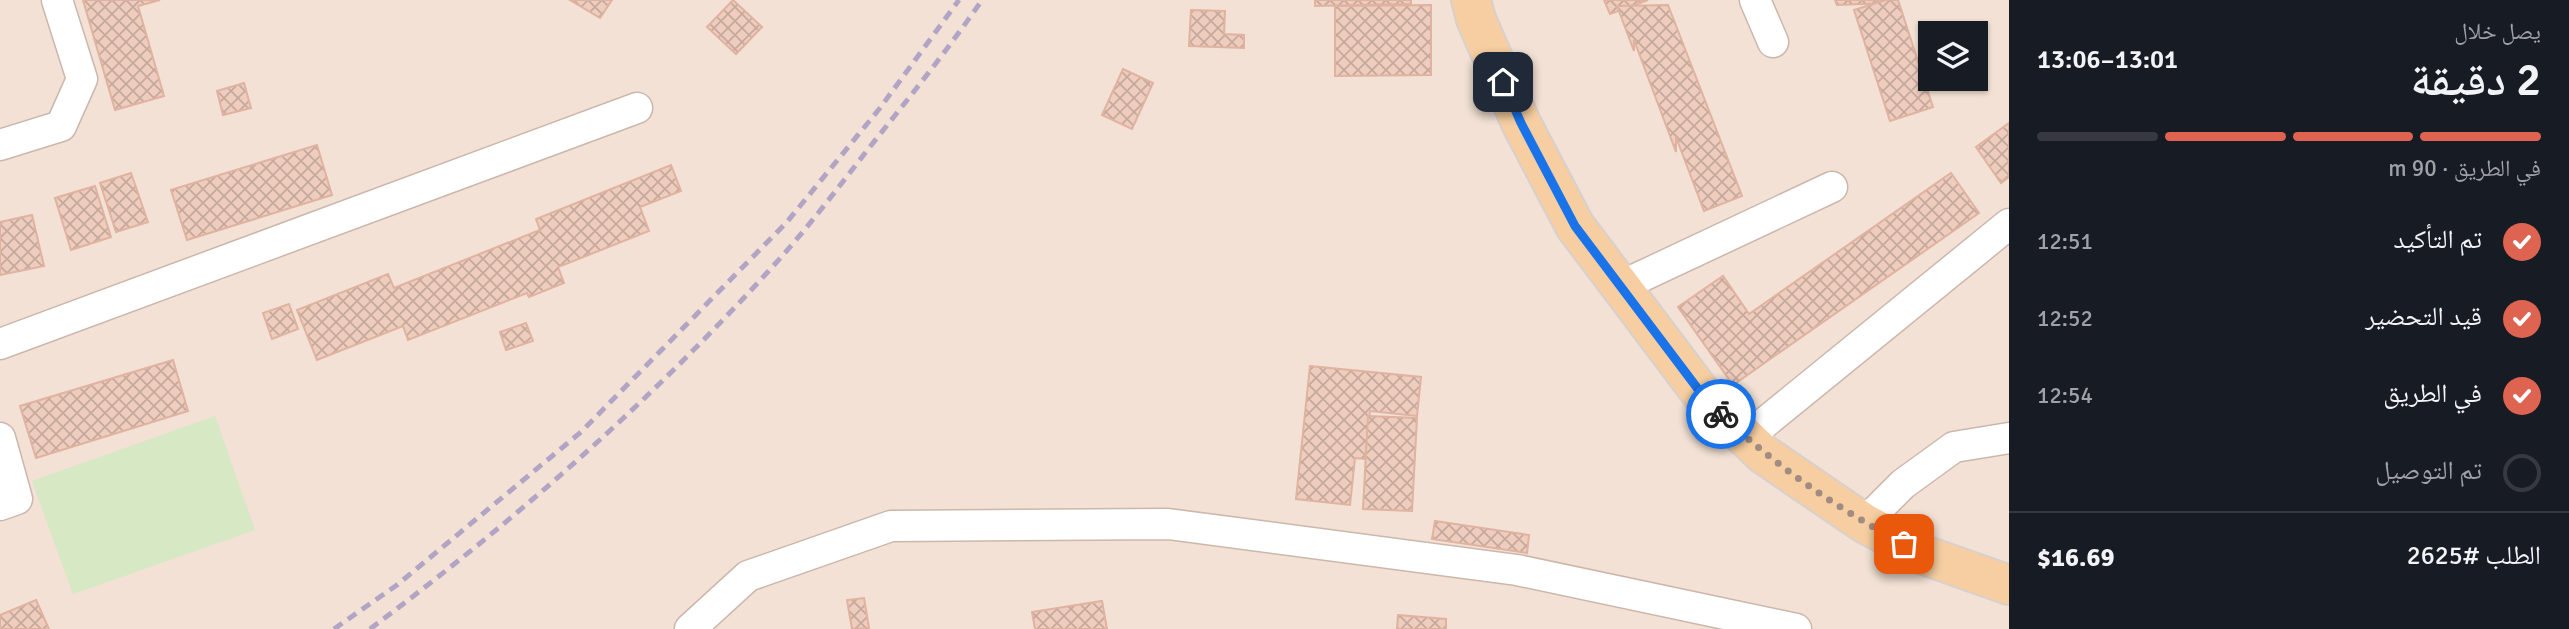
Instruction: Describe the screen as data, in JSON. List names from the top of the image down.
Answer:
{
  "page": {
    "heading": ["2 دقيقة", "يصل خلال", "13:01–13:06"],
    "panel": ["الطلب #2625", "$16.69"],
    "bar": "في الطريق · 90 m",
    "list": [
      ["تم التأكيد", "12:51"],
      ["قيد التحضير", "12:52"],
      ["في الطريق", "12:54"],
      "تم التوصيل"
    ]
  }
}
